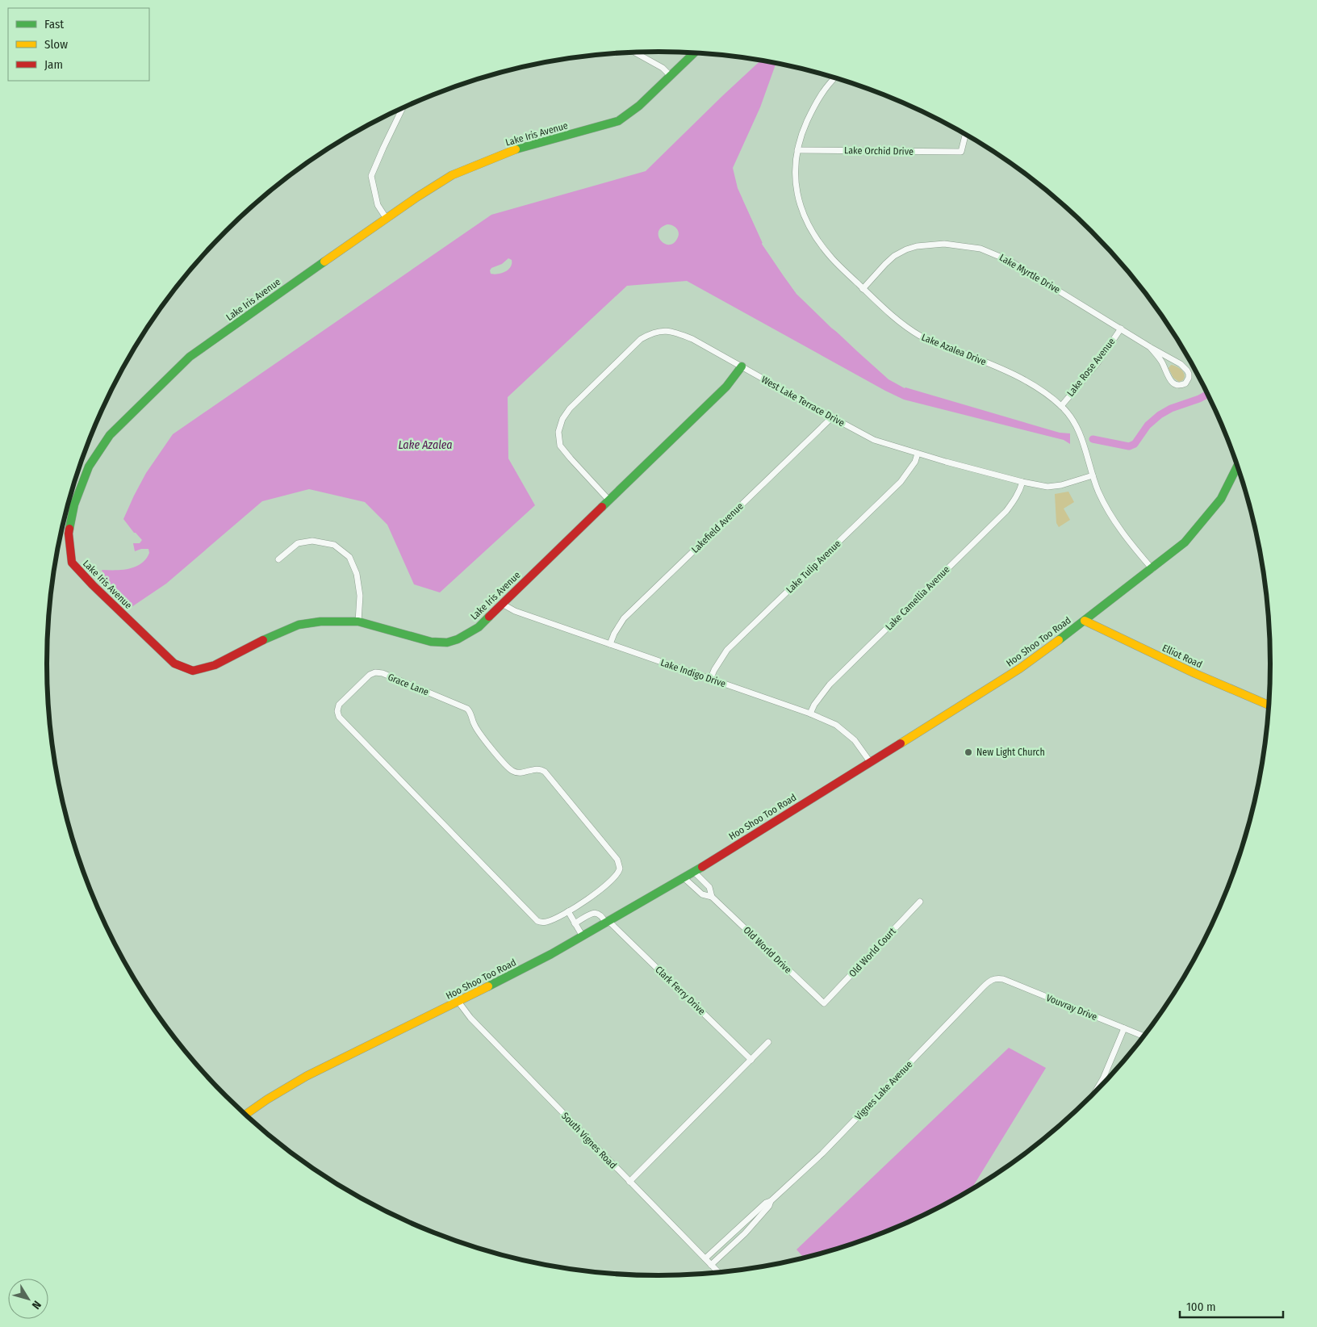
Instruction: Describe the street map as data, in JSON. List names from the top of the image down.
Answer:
{
  "streets": {
    "street": [
      "Lake Iris Avenue",
      "Lake Orchid Drive",
      "Lake Myrtle Drive",
      "Lake Azalea Drive",
      "Lake Rose Avenue",
      "West Lake Terrace Drive",
      "Lakefield Avenue",
      "Lake Tulip Avenue",
      "Lake Camellia Avenue",
      "Hoo Shoo Too Road",
      "Elliot Road",
      "Lake Indigo Drive",
      "Grace Lane",
      "Old World Drive",
      "Old World Court",
      "Clark Ferry Drive",
      "Vouvray Drive",
      "Vignes Lake Avenue",
      "South Vignes Road"
    ]
  },
  "crossings": [
    ["Lake Iris Avenue", "West Lake Terrace Drive"],
    ["Lake Iris Avenue", "Lake Indigo Drive"],
    ["Lake Orchid Drive", "Lake Azalea Drive"],
    ["Lake Myrtle Drive", "Lake Azalea Drive"],
    ["Lake Myrtle Drive", "Lake Rose Avenue"],
    ["Lake Azalea Drive", "Lake Rose Avenue"],
    ["Lake Azalea Drive", "West Lake Terrace Drive"],
    ["Lake Azalea Drive", "Hoo Shoo Too Road"],
    ["West Lake Terrace Drive", "Lakefield Avenue"],
    ["West Lake Terrace Drive", "Lake Tulip Avenue"],
    ["West Lake Terrace Drive", "Lake Camellia Avenue"],
    ["Lakefield Avenue", "Lake Indigo Drive"],
    ["Lake Tulip Avenue", "Lake Indigo Drive"],
    ["Lake Camellia Avenue", "Lake Indigo Drive"],
    ["Hoo Shoo Too Road", "Elliot Road"],
    ["Hoo Shoo Too Road", "Lake Indigo Drive"],
    ["Hoo Shoo Too Road", "Old World Drive"],
    ["Hoo Shoo Too Road", "Clark Ferry Drive"],
    ["Hoo Shoo Too Road", "South Vignes Road"],
    ["Old World Drive", "Old World Court"],
    ["Vouvray Drive", "Vignes Lake Avenue"],
    ["Vignes Lake Avenue", "South Vignes Road"]
  ],
  "water": ["Lake Azalea"],
  "places": ["New Light Church"],
  "legend": ["Fast", "Slow", "Jam"],
  "scale_bar": "100 m",
  "north": "bottom right"
}
